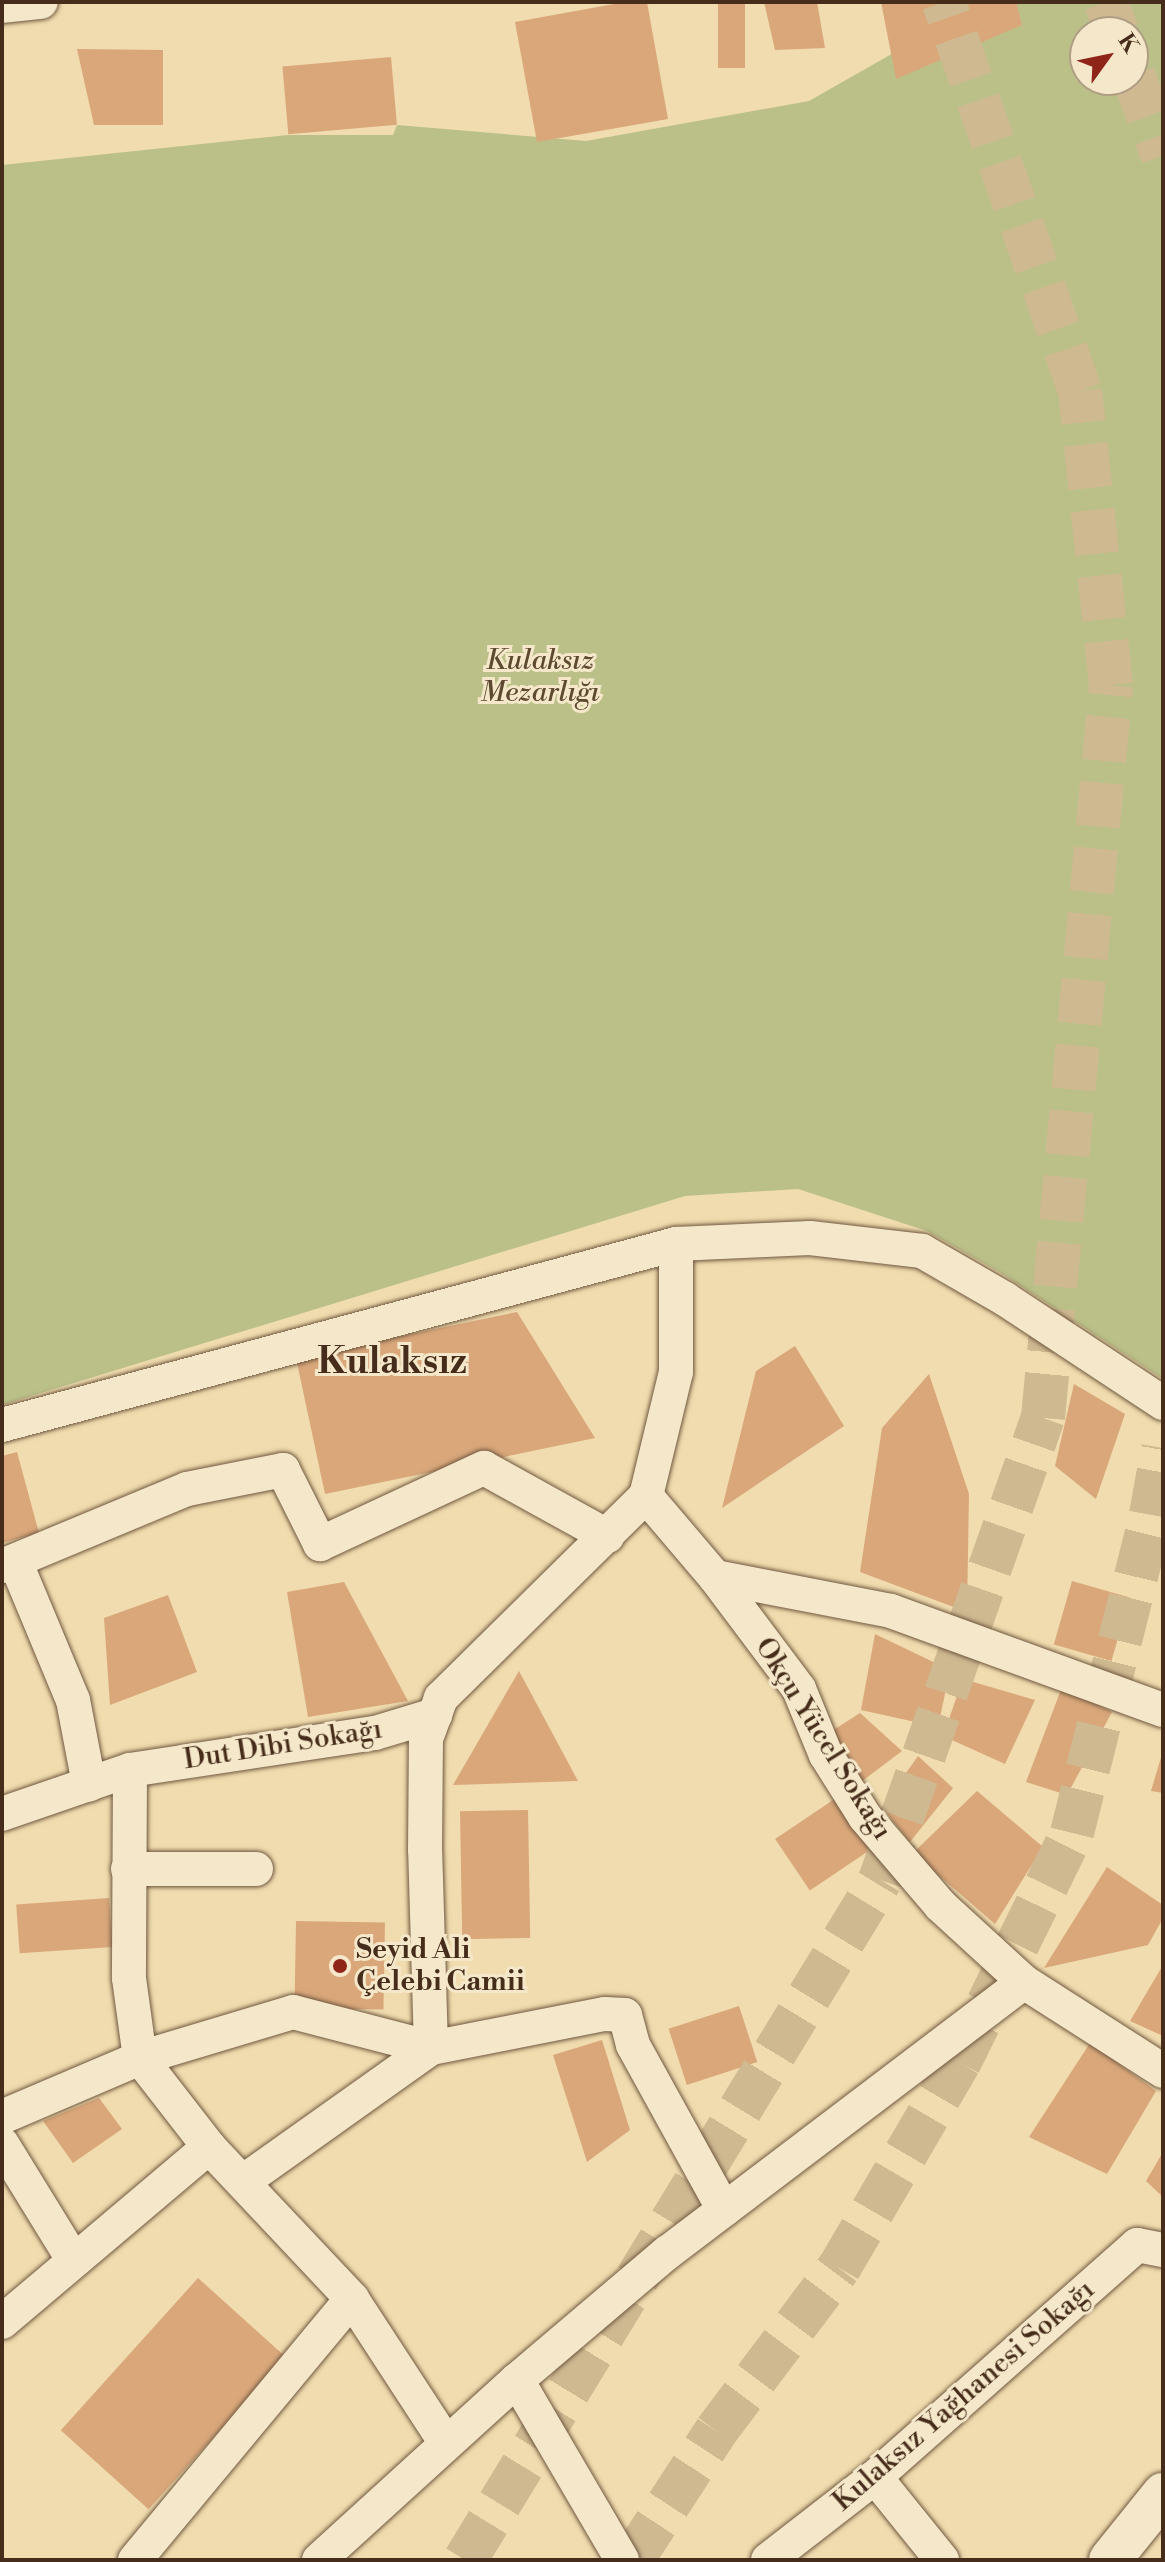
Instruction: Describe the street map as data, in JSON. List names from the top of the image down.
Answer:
{
  "streets": {
    "street": ["Okçu Yücel Sokağı", "Dut Dibi Sokağı", "Kulaksız Yağhanesi Sokağı"]
  },
  "districts": ["Kulaksız"],
  "parks": ["Kulaksız Mezarlığı"],
  "places": ["Seyid Ali Çelebi Camii"],
  "north": "top right"
}
